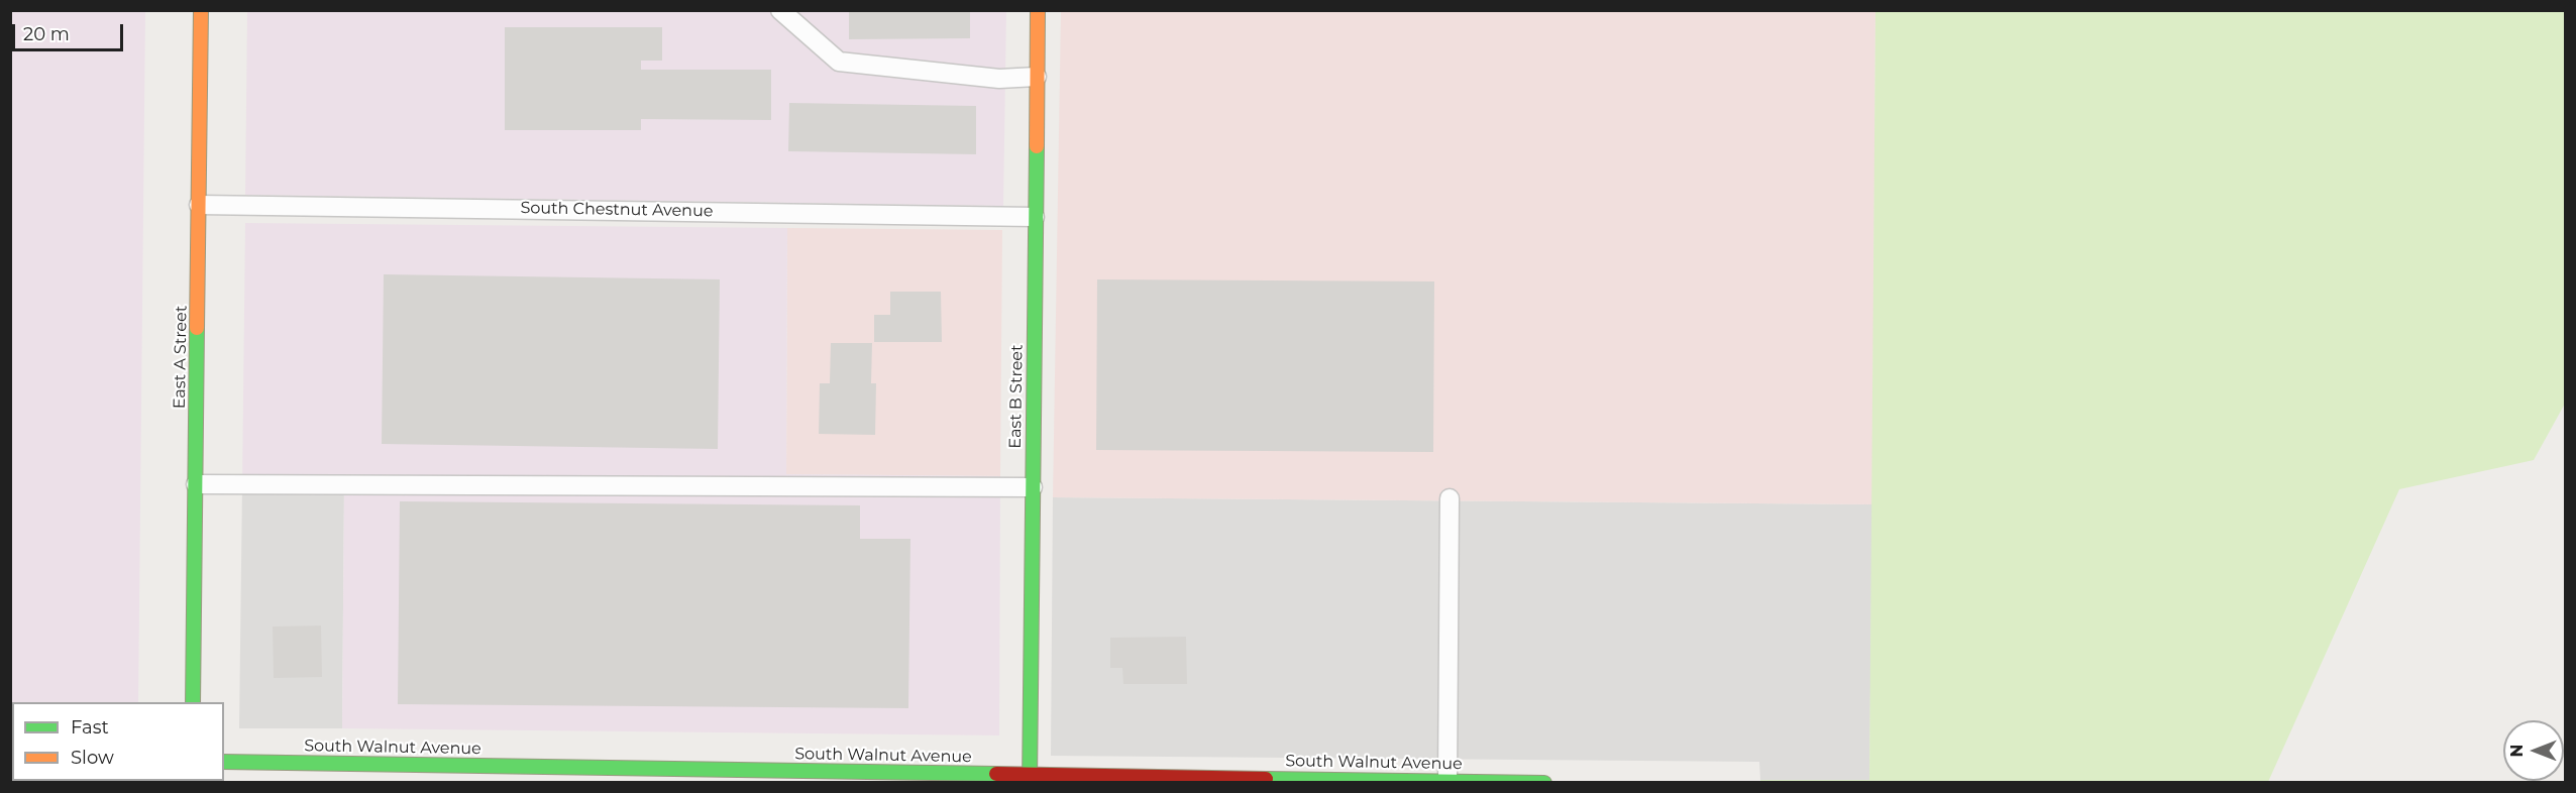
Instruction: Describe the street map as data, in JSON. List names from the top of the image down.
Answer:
{
  "streets": {
    "street": ["East A Street", "East B Street", "South Walnut Avenue"],
    "lane": ["South Chestnut Avenue"]
  },
  "crossings": [
    ["South Chestnut Avenue", "East A Street"],
    ["South Chestnut Avenue", "East B Street"],
    ["East B Street", "South Walnut Avenue"]
  ],
  "legend": ["Fast", "Slow"],
  "scale_bar": "20 m",
  "north": "left"
}
